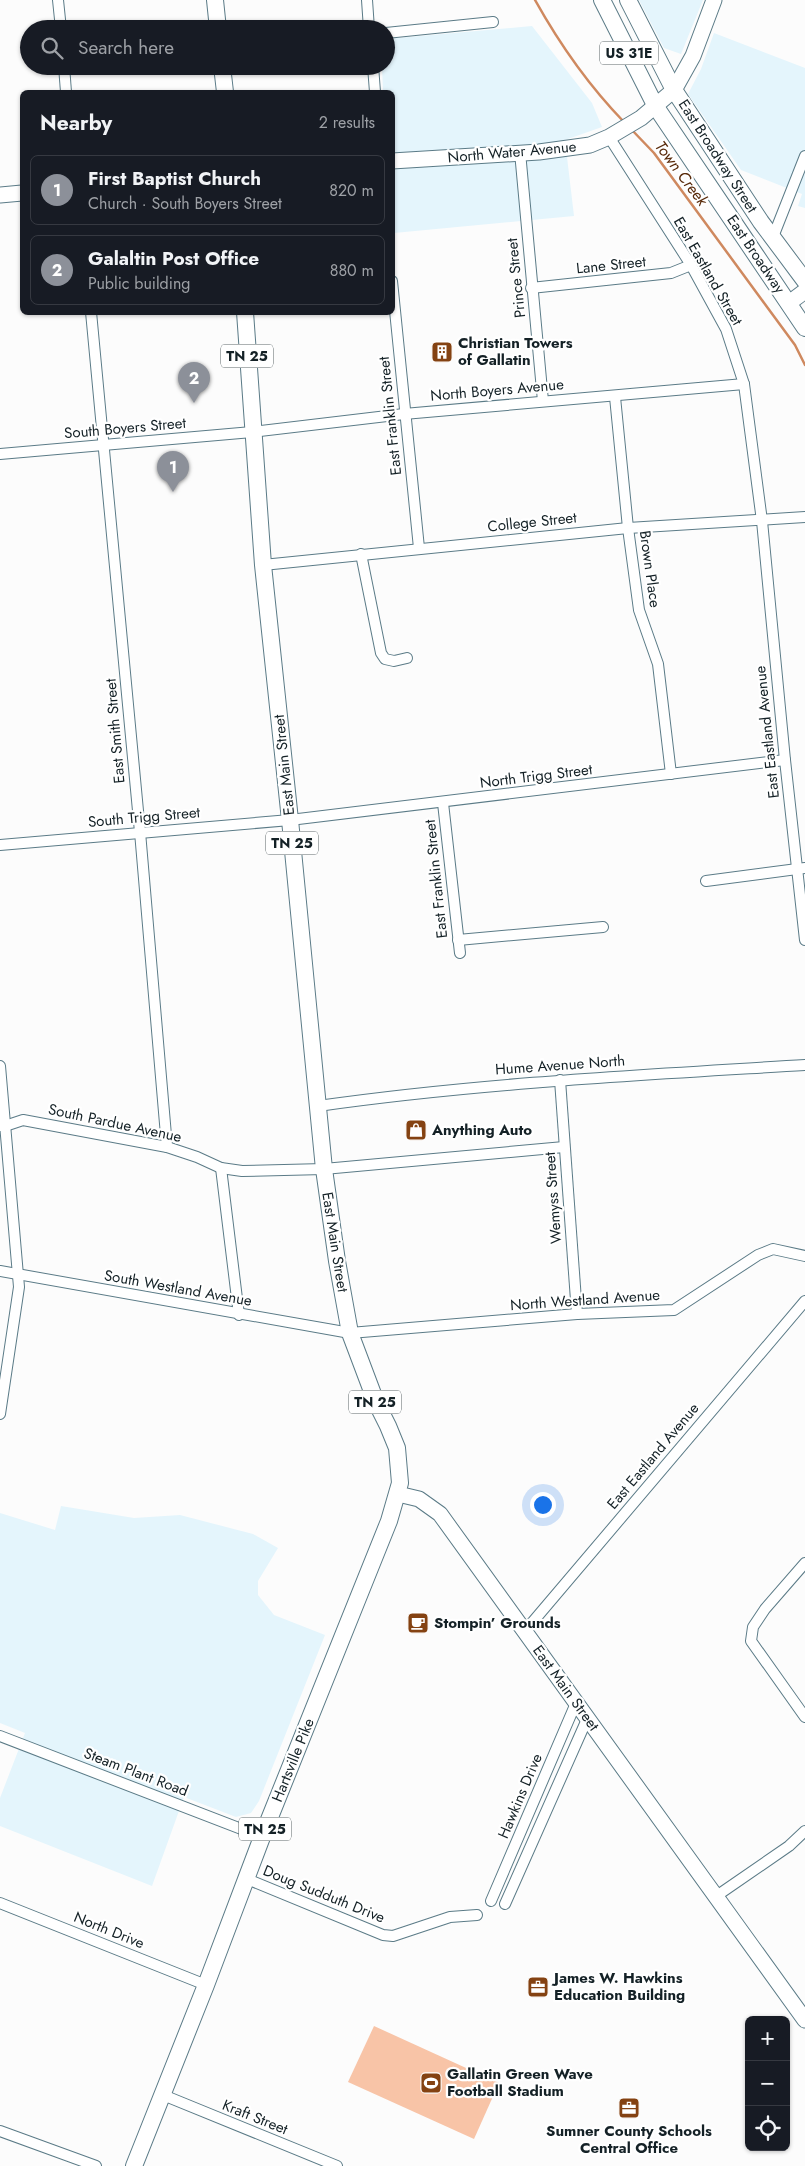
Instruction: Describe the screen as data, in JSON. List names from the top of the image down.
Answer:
{
  "streets": {
    "main road": [
      "US 31E",
      "East Broadway Street",
      "East Broadway",
      "TN 25",
      "East Main Street",
      "Hartsville Pike"
    ],
    "street": [
      "North Water Avenue",
      "Lane Street",
      "East Eastland Street",
      "Prince Street",
      "North Boyers Avenue",
      "East Franklin Street",
      "South Boyers Street",
      "College Street",
      "Brown Place",
      "East Smith Street",
      "East Eastland Avenue",
      "North Trigg Street",
      "South Trigg Street",
      "Hume Avenue North",
      "South Pardue Avenue",
      "Wemyss Street",
      "South Westland Avenue",
      "North Westland Avenue",
      "Steam Plant Road",
      "Hawkins Drive",
      "Doug Sudduth Drive",
      "North Drive",
      "Kraft Street"
    ]
  },
  "crossings": [
    ["US 31E", "North Water Avenue"],
    ["US 31E", "East Broadway Street"],
    ["US 31E", "East Broadway"],
    ["North Water Avenue", "East Broadway Street"],
    ["North Water Avenue", "East Broadway"],
    ["North Water Avenue", "East Eastland Street"],
    ["North Water Avenue", "Prince Street"],
    ["East Broadway Street", "East Broadway"],
    ["Lane Street", "East Eastland Street"],
    ["Lane Street", "Prince Street"],
    ["East Eastland Street", "North Boyers Avenue"],
    ["East Eastland Street", "College Street"],
    ["East Eastland Street", "East Eastland Avenue"],
    ["Prince Street", "North Boyers Avenue"],
    ["North Boyers Avenue", "East Franklin Street"],
    ["North Boyers Avenue", "South Boyers Street"],
    ["North Boyers Avenue", "Brown Place"],
    ["North Boyers Avenue", "East Main Street"],
    ["East Franklin Street", "College Street"],
    ["East Franklin Street", "North Trigg Street"],
    ["South Boyers Street", "East Smith Street"],
    ["South Boyers Street", "East Main Street"],
    ["College Street", "Brown Place"],
    ["College Street", "East Eastland Avenue"],
    ["College Street", "East Main Street"],
    ["Brown Place", "North Trigg Street"],
    ["East Smith Street", "South Trigg Street"],
    ["East Smith Street", "South Pardue Avenue"],
    ["East Eastland Avenue", "East Main Street"],
    ["East Eastland Avenue", "North Trigg Street"],
    ["East Main Street", "North Trigg Street"],
    ["East Main Street", "South Trigg Street"],
    ["East Main Street", "Hume Avenue North"],
    ["East Main Street", "South Pardue Avenue"],
    ["East Main Street", "South Westland Avenue"],
    ["East Main Street", "North Westland Avenue"],
    ["East Main Street", "Hartsville Pike"],
    ["East Main Street", "Hawkins Drive"],
    ["North Trigg Street", "South Trigg Street"],
    ["Hume Avenue North", "Wemyss Street"],
    ["South Pardue Avenue", "Wemyss Street"],
    ["Wemyss Street", "North Westland Avenue"],
    ["South Westland Avenue", "North Westland Avenue"],
    ["Hartsville Pike", "Steam Plant Road"],
    ["Hartsville Pike", "Doug Sudduth Drive"],
    ["Hartsville Pike", "North Drive"],
    ["Hartsville Pike", "Kraft Street"]
  ],
  "water": ["Town Creek"],
  "places": {
    "building": ["Christian Towers of Gallatin"],
    "shop": ["Anything Auto"],
    "cafe": ["Stompin’ Grounds"],
    "office": ["James W. Hawkins Education Building", "Sumner County Schools Central Office"],
    "sports": ["Gallatin Green Wave Football Stadium"]
  },
  "page": {
    "search": "Search here",
    "heading": ["Nearby", "2 results"],
    "list": [
      {
        "mark": "1",
        "name": "First Baptist Church",
        "note": "Church · South Boyers Street",
        "value": "820 m"
      },
      {
        "mark": "2",
        "name": "Galaltin Post Office",
        "note": "Public building",
        "value": "880 m"
      }
    ],
    "pins": ["2", "1"],
    "map_buttons": ["+", "−"]
  }
}
